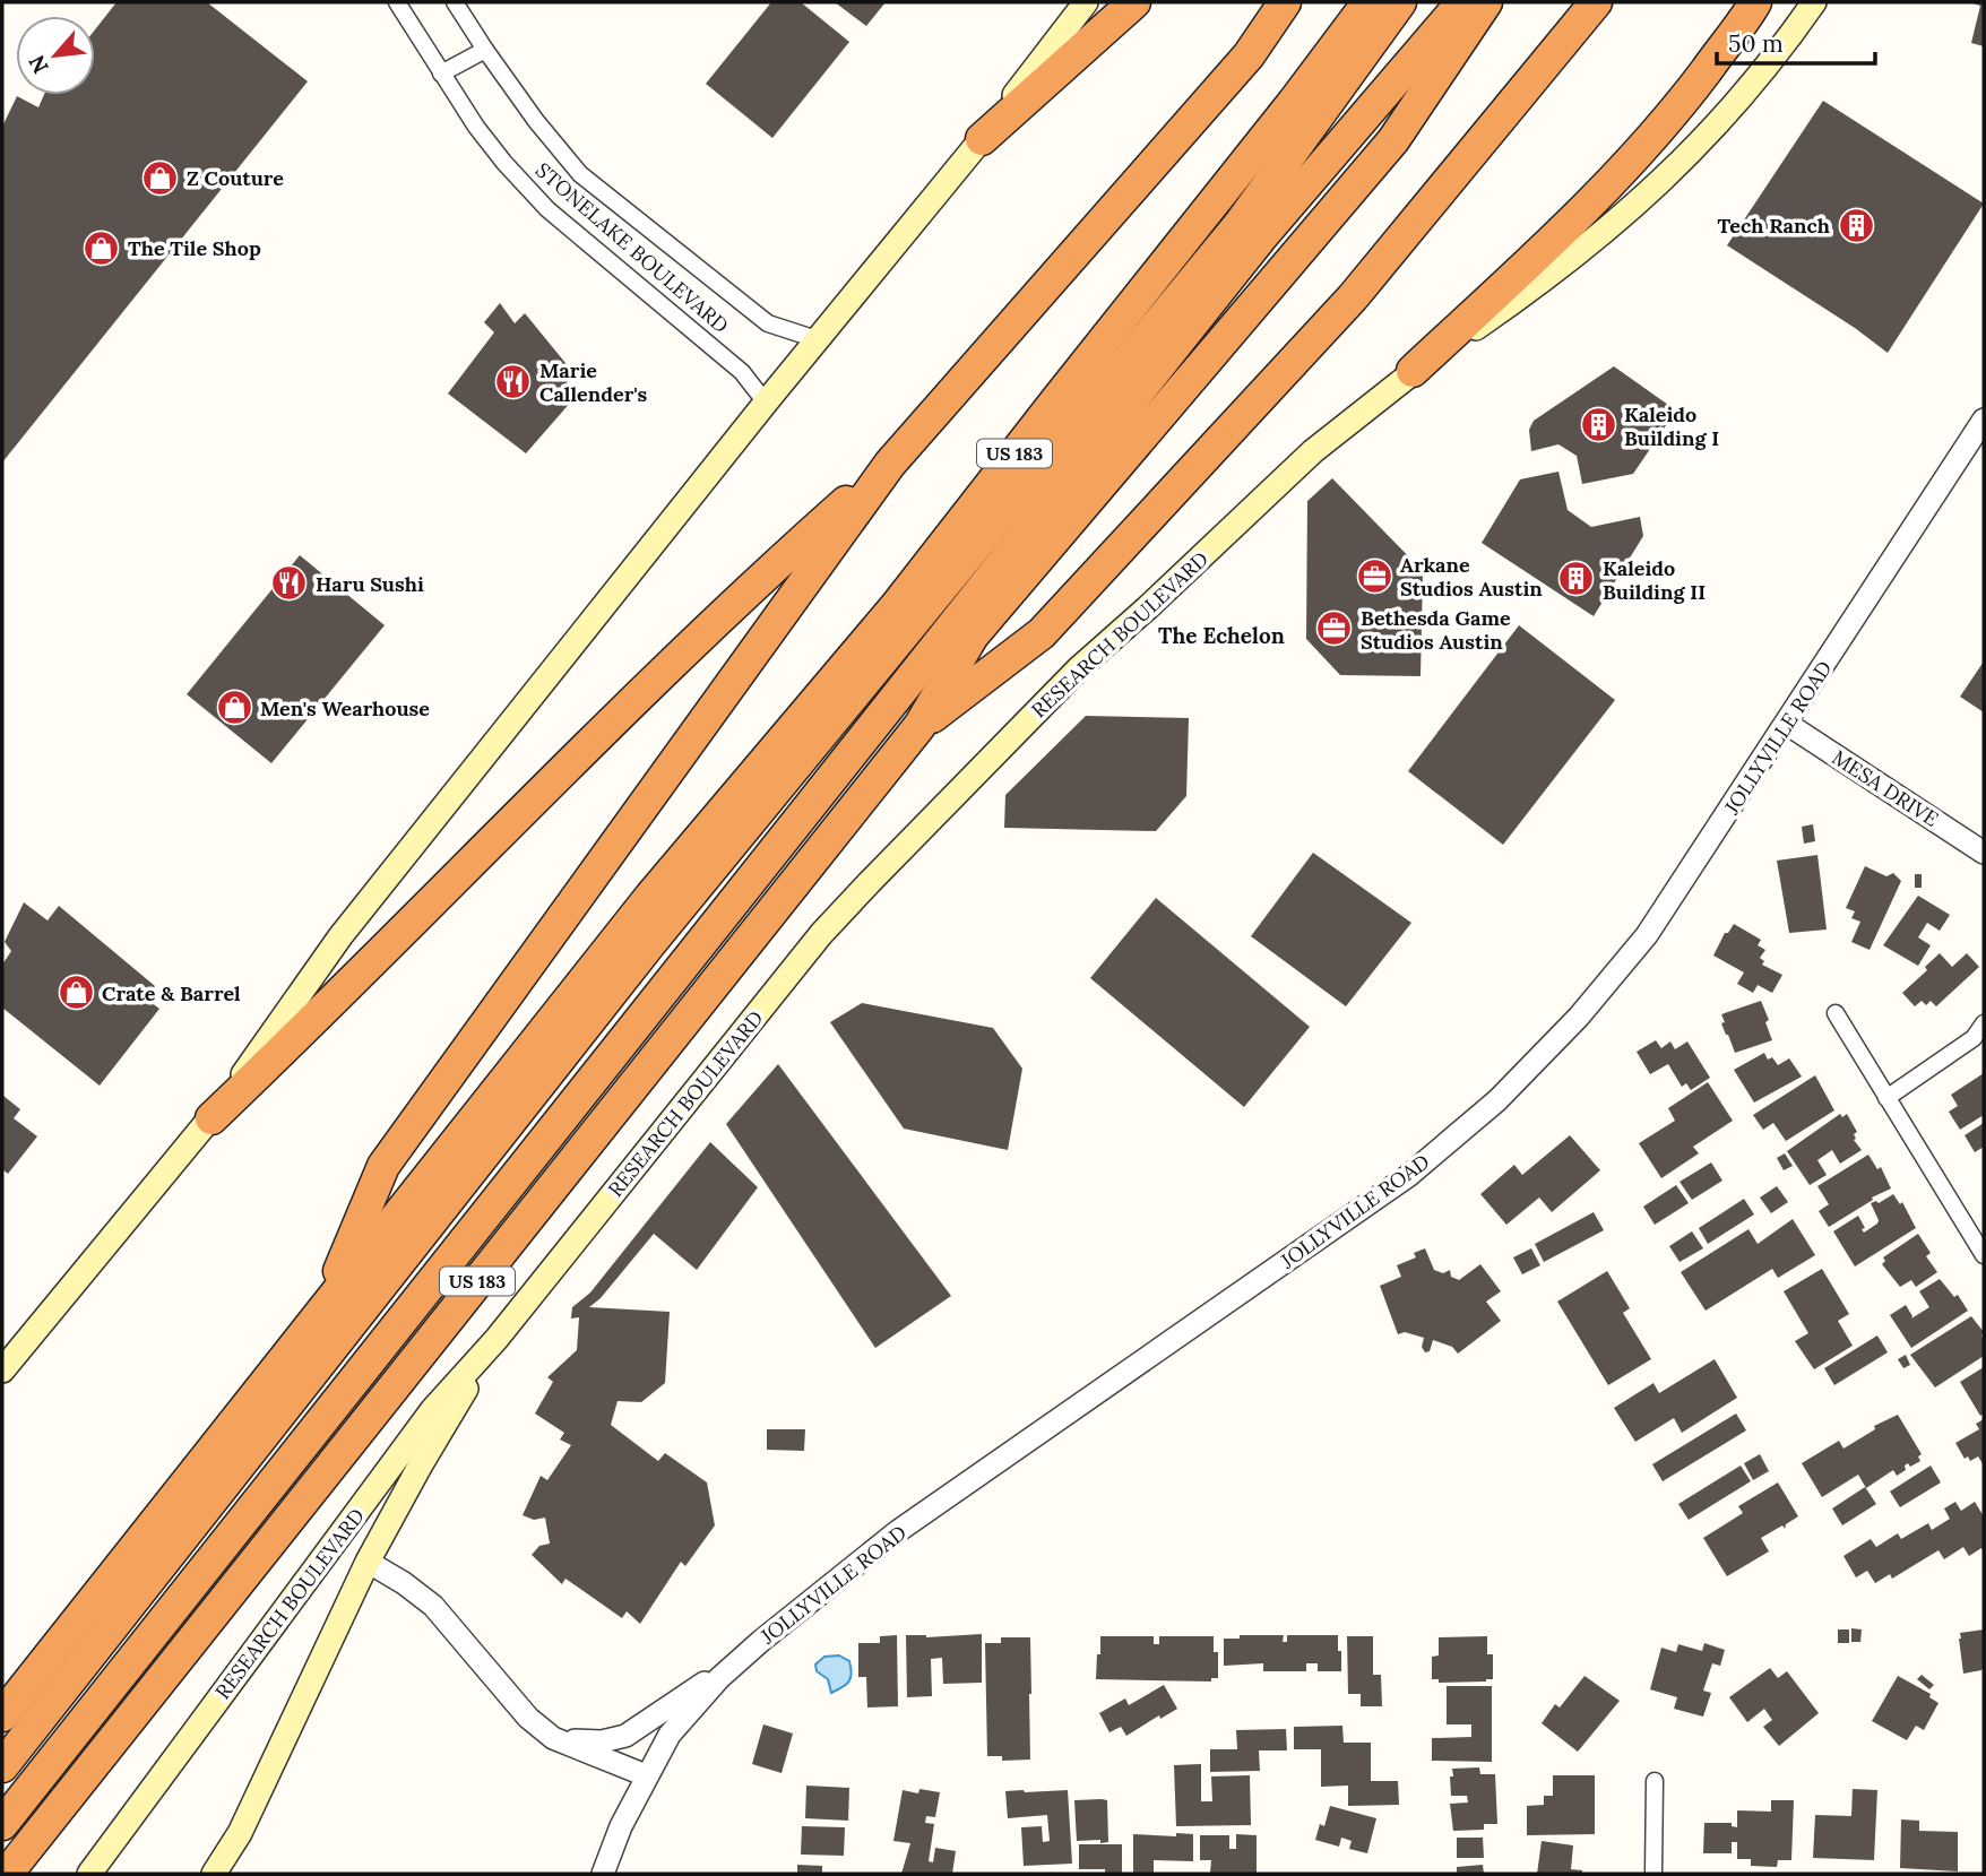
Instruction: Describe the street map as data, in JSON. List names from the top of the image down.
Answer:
{
  "streets": {
    "highway": ["US 183"],
    "main road": ["RESEARCH BOULEVARD"],
    "street": ["STONELAKE BOULEVARD", "JOLLYVILLE ROAD", "MESA DRIVE"]
  },
  "crossings": [
    ["JOLLYVILLE ROAD", "MESA DRIVE"]
  ],
  "districts": ["The Echelon"],
  "places": {
    "shop": [
      "Z Couture",
      "The Tile Shop",
      "Men's Wearhouse",
      "Crate & Barrel"
    ],
    "building": ["Tech Ranch", "Kaleido Building I", "Kaleido Building II"],
    "restaurant": ["Marie Callender's", "Haru Sushi"],
    "office": ["Arkane Studios Austin", "Bethesda Game Studios Austin"]
  },
  "scale_bar": "50 m",
  "north": "bottom left"
}
